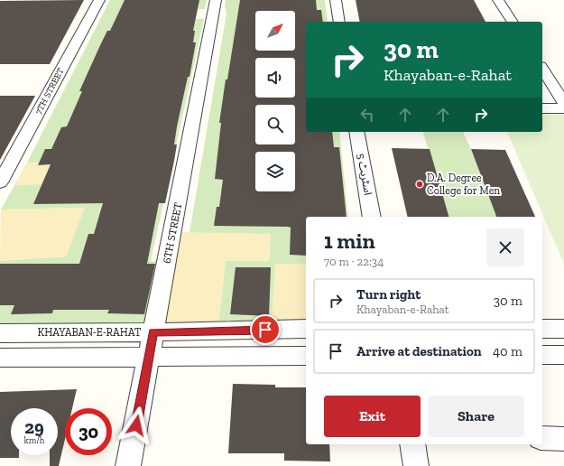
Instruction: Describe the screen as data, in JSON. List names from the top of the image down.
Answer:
{
  "streets": {
    "street": [
      "7TH STREET",
      "اسٹریٹ 5",
      "6TH STREET",
      "KHAYABAN-E-RAHAT"
    ]
  },
  "crossings": [
    ["6TH STREET", "KHAYABAN-E-RAHAT"]
  ],
  "places": ["D.A. Degree College for Men"],
  "north": "top right",
  "page": {
    "turn": ["30 m", "Khayaban-e-Rahat"],
    "heading": ["1 min", "70 m · 22:34"],
    "list": [
      {
        "name": "Turn right",
        "note": "Khayaban-e-Rahat",
        "value": "30 m"
      },
      {
        "name": "Arrive at destination",
        "value": "40 m"
      }
    ],
    "buttons": ["Exit", "Share"],
    "speed": "29 km/h",
    "limit": "30"
  }
}
